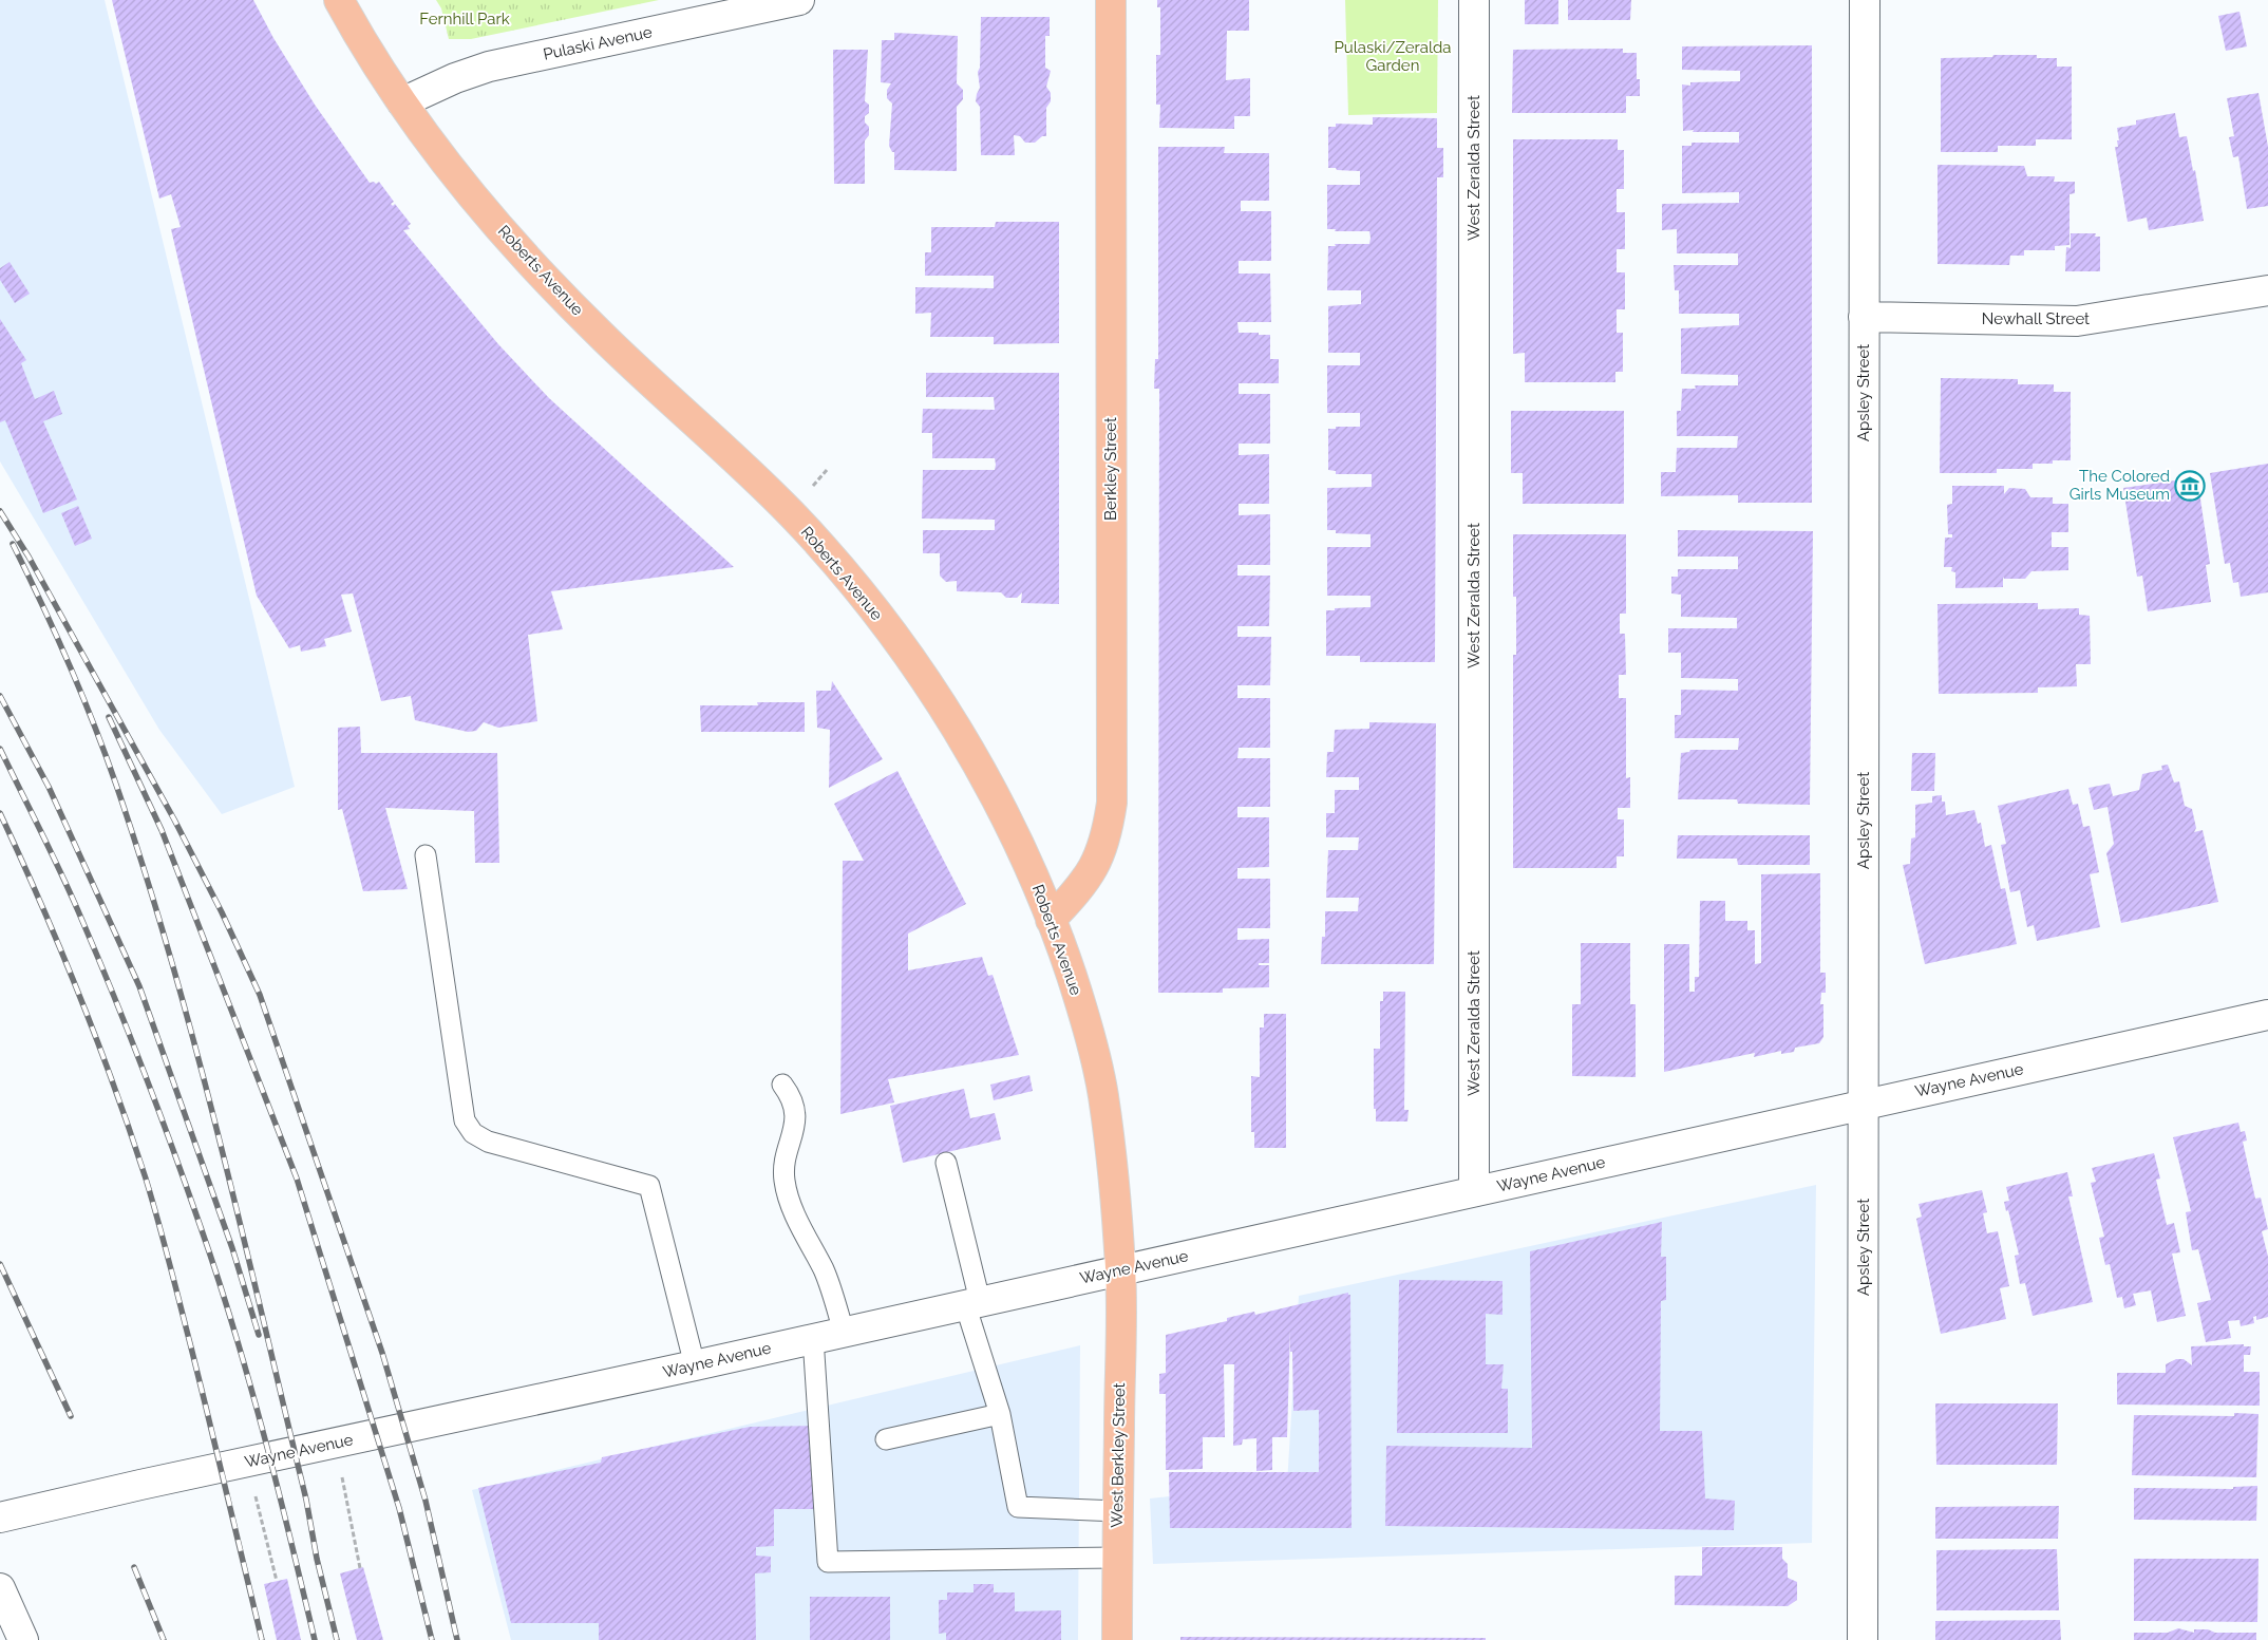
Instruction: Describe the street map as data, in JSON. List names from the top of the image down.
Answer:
{
  "streets": {
    "main road": ["Roberts Avenue", "Berkley Street", "West Berkley Street"],
    "street": [
      "Pulaski Avenue",
      "West Zeralda Street",
      "Newhall Street",
      "Apsley Street",
      "Wayne Avenue"
    ]
  },
  "crossings": [
    ["Pulaski Avenue", "Roberts Avenue"],
    ["West Zeralda Street", "Wayne Avenue"],
    ["Roberts Avenue", "Berkley Street"],
    ["Roberts Avenue", "Wayne Avenue"],
    ["Roberts Avenue", "West Berkley Street"],
    ["Newhall Street", "Apsley Street"],
    ["Apsley Street", "Wayne Avenue"],
    ["Wayne Avenue", "West Berkley Street"]
  ],
  "parks": ["Fernhill Park", "Pulaski/Zeralda Garden"],
  "places": {
    "museum": ["The Colored Girls Museum"]
  }
}
